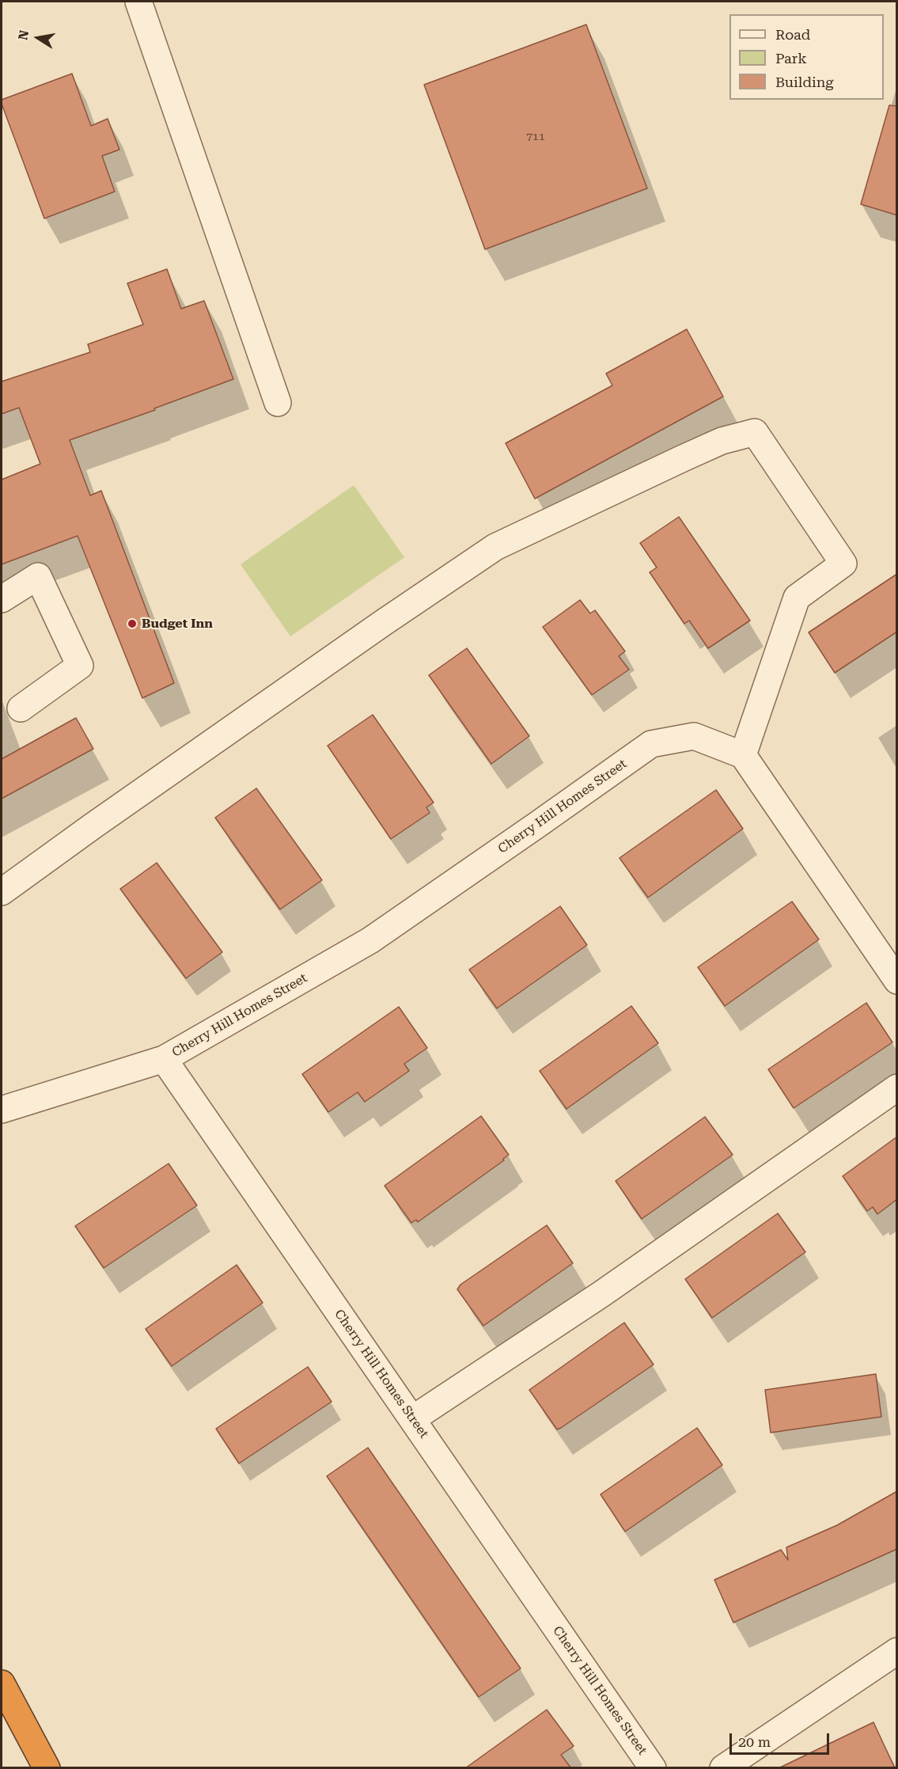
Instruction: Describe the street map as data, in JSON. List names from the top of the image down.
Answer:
{
  "streets": {
    "street": ["Cherry Hill Homes Street"]
  },
  "places": ["Budget Inn"],
  "house_numbers": ["711"],
  "legend": ["Road", "Park", "Building"],
  "scale_bar": "20 m",
  "north": "left"
}
